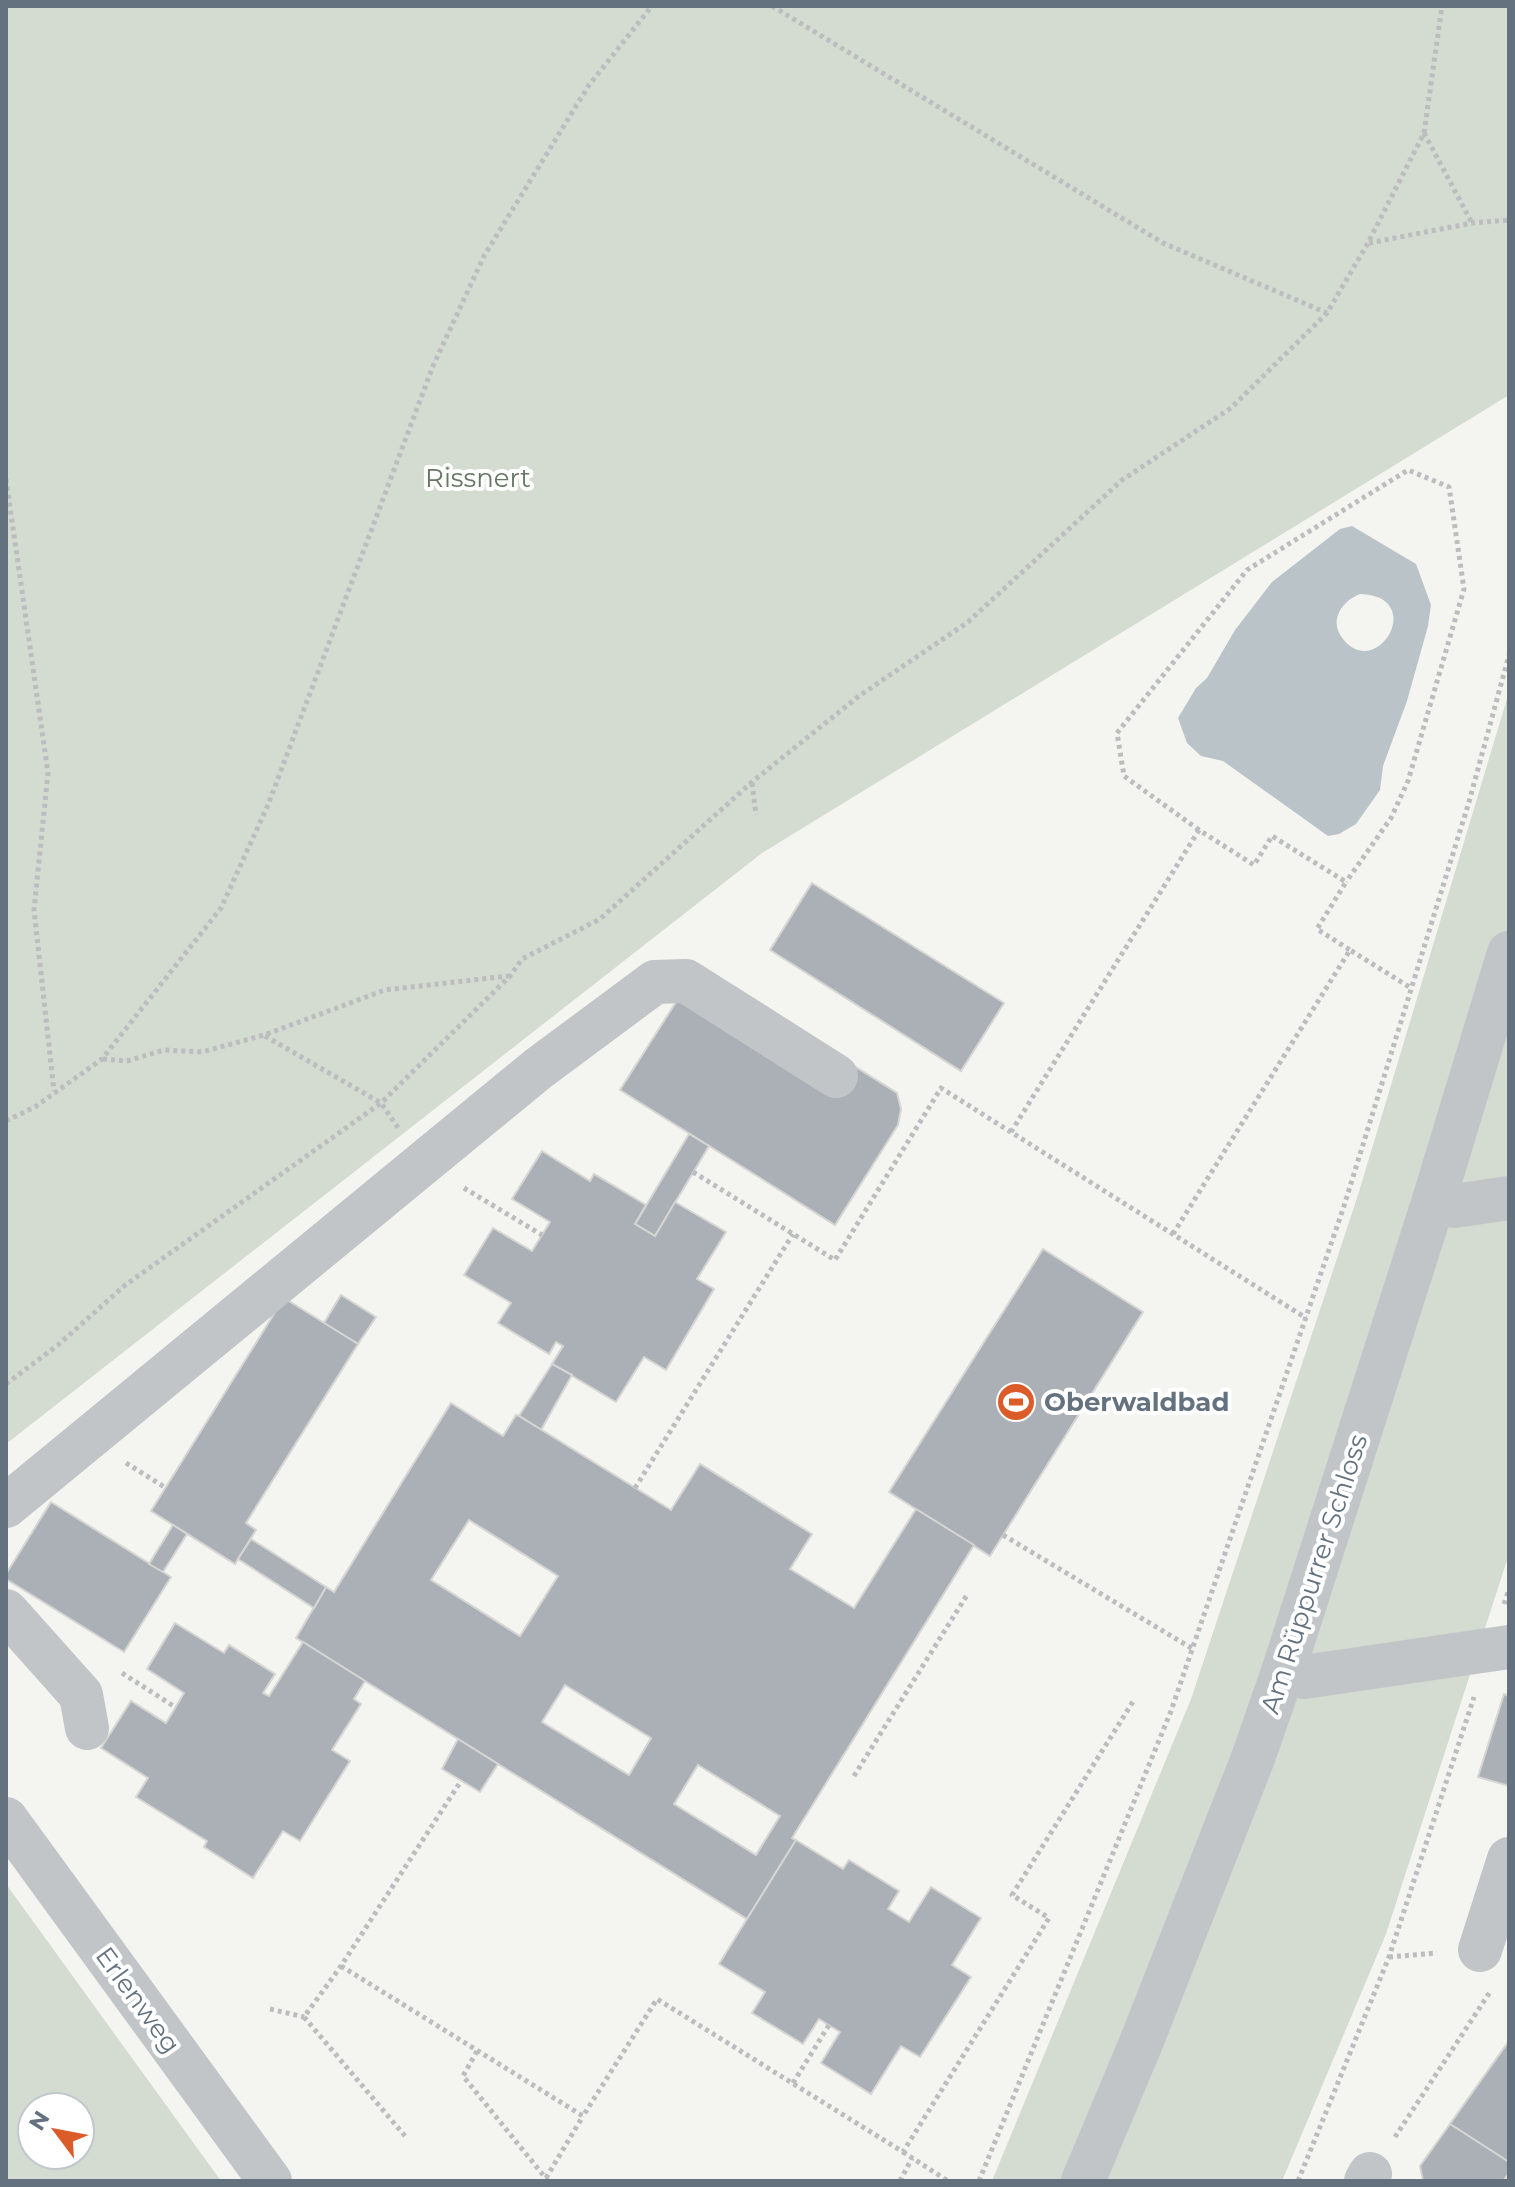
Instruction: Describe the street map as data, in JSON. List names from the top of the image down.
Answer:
{
  "streets": {
    "street": ["Am Rüppurrer Schloss", "Erlenweg"]
  },
  "parks": ["Rissnert"],
  "places": {
    "sports": ["Oberwaldbad"]
  },
  "north": "top left"
}
